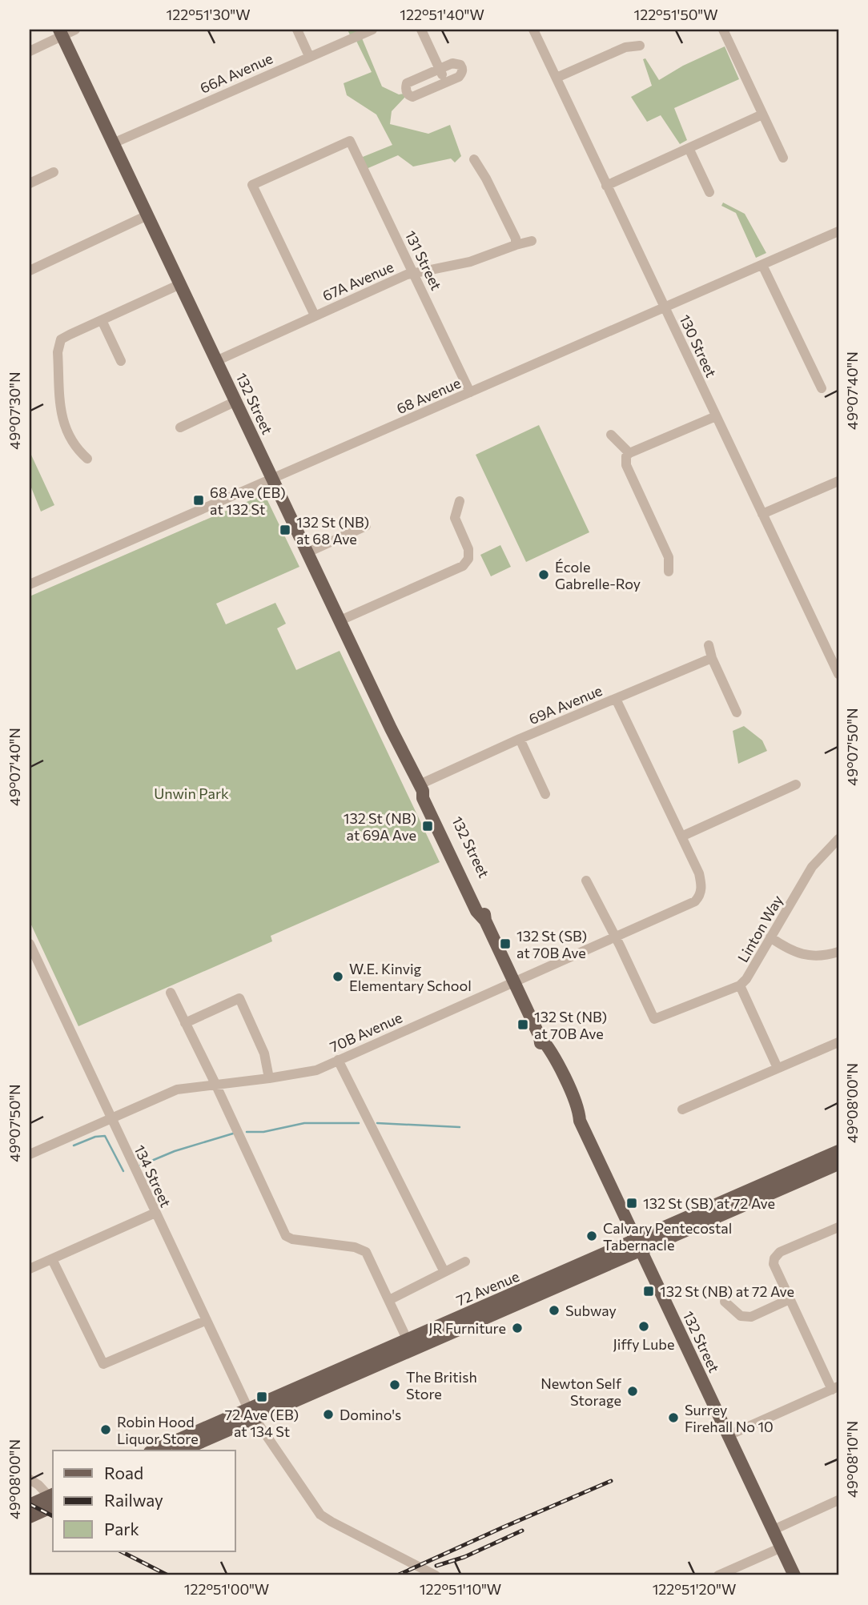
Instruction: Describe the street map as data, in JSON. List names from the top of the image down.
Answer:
{
  "streets": {
    "main road": ["132 Street", "72 Avenue"],
    "street": [
      "66A Avenue",
      "131 Street",
      "67A Avenue",
      "130 Street",
      "68 Avenue",
      "69A Avenue",
      "Linton Way",
      "70B Avenue",
      "134 Street"
    ]
  },
  "crossings": [
    ["66A Avenue", "132 Street"],
    ["131 Street", "67A Avenue"],
    ["131 Street", "68 Avenue"],
    ["67A Avenue", "132 Street"],
    ["130 Street", "68 Avenue"],
    ["68 Avenue", "132 Street"],
    ["132 Street", "69A Avenue"],
    ["132 Street", "70B Avenue"],
    ["132 Street", "72 Avenue"],
    ["70B Avenue", "134 Street"],
    ["134 Street", "72 Avenue"]
  ],
  "parks": ["Unwin Park"],
  "places": {
    "transit": [
      "68 Ave (EB) at 132 St",
      "132 St (NB) at 68 Ave",
      "132 St (NB) at 69A Ave",
      "132 St (SB) at 70B Ave",
      "132 St (NB) at 70B Ave",
      "132 St (SB) at 72 Ave",
      "132 St (NB) at 72 Ave",
      "72 Ave (EB) at 134 St"
    ],
    "other": [
      "École Gabrelle-Roy",
      "W.E. Kinvig Elementary School",
      "Calvary Pentecostal Tabernacle",
      "Subway",
      "Jiffy Lube",
      "JR Furniture",
      "The British Store",
      "Newton Self Storage",
      "Domino's",
      "Surrey Firehall No 10",
      "Robin Hood Liquor Store"
    ]
  },
  "legend": ["Road", "Railway", "Park"],
  "coordinates": [
    "122°51'30\"W",
    "122°51'40\"W",
    "122°51'50\"W",
    "49°07'40\"N",
    "49°07'30\"N",
    "49°07'50\"N",
    "49°08'00\"N",
    "49°08'10\"N",
    "122°51'00\"W",
    "122°51'10\"W",
    "122°51'20\"W"
  ]
}
